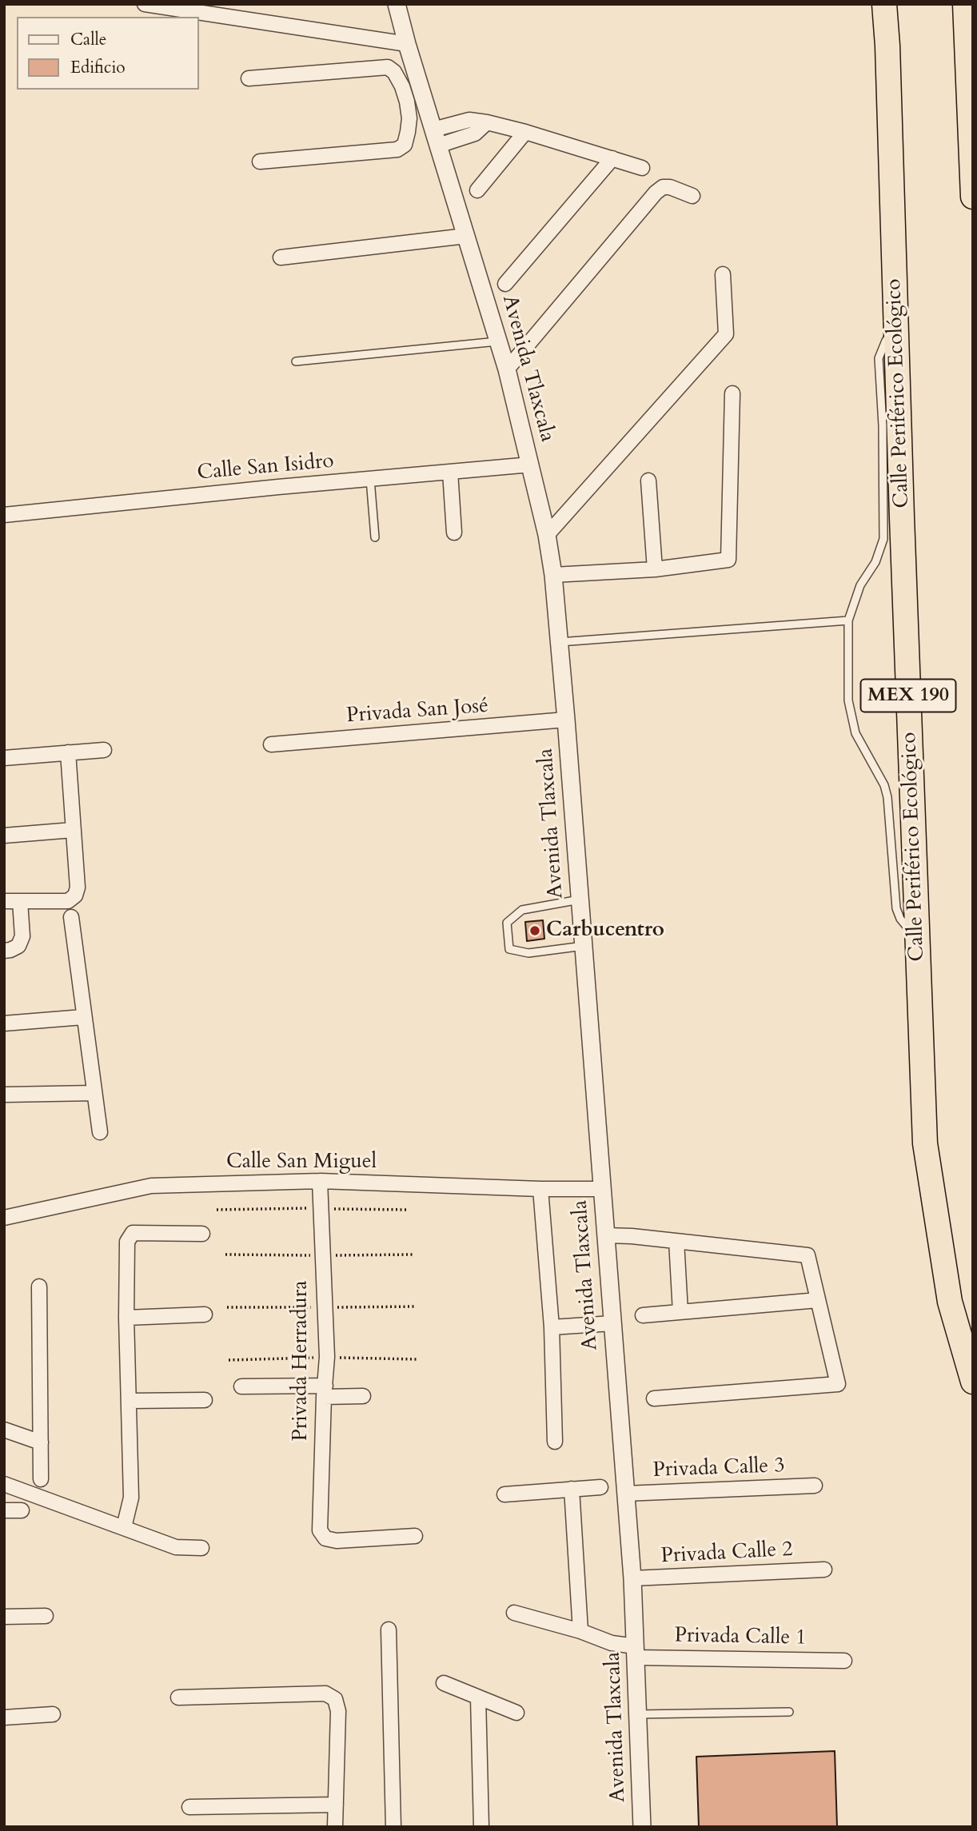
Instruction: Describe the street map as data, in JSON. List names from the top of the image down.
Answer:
{
  "streets": {
    "highway": ["Calle Periférico Ecológico", "MEX 190"],
    "street": [
      "Avenida Tlaxcala",
      "Calle San Isidro",
      "Privada San José",
      "Calle San Miguel",
      "Privada Herradura",
      "Privada Calle 3",
      "Privada Calle 2",
      "Privada Calle 1"
    ]
  },
  "crossings": [
    ["Avenida Tlaxcala", "Calle San Isidro"],
    ["Avenida Tlaxcala", "Privada San José"],
    ["Avenida Tlaxcala", "Calle San Miguel"],
    ["Avenida Tlaxcala", "Privada Calle 3"],
    ["Avenida Tlaxcala", "Privada Calle 2"],
    ["Avenida Tlaxcala", "Privada Calle 1"],
    ["Calle San Miguel", "Privada Herradura"]
  ],
  "places": ["Carbucentro"],
  "legend": ["Calle", "Edificio"]
}
